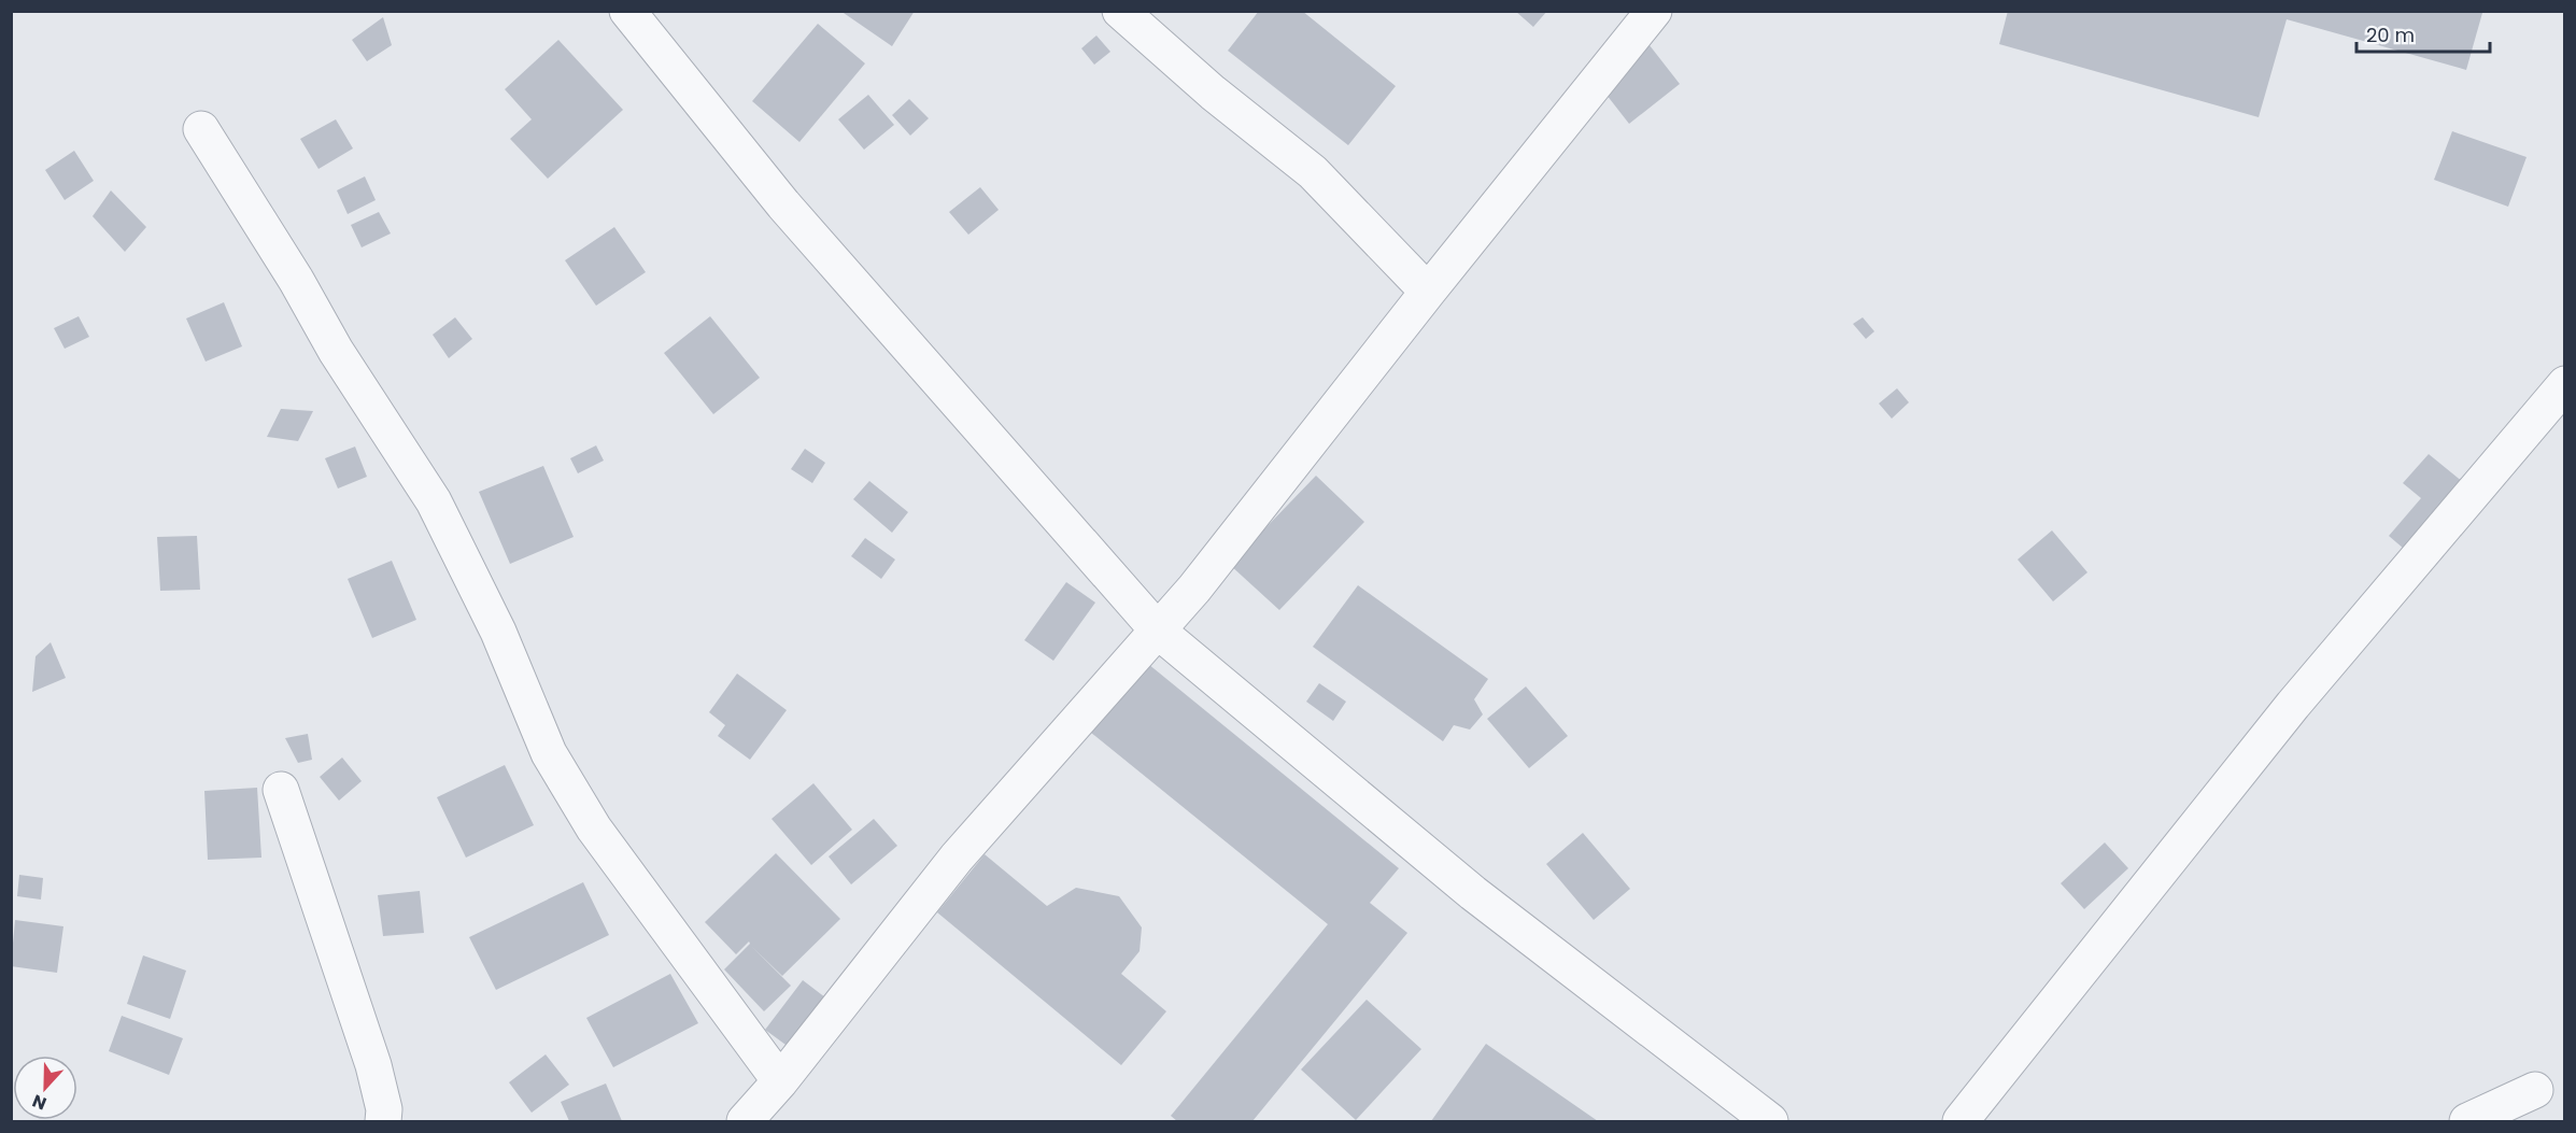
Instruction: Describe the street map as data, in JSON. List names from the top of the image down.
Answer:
{
  "scale_bar": "20 m",
  "north": "bottom"
}
